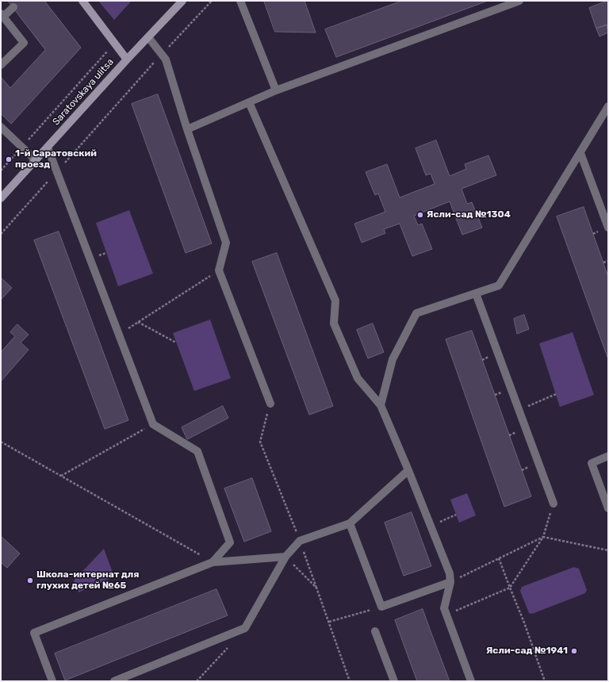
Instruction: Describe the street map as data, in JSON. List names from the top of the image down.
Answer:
{
  "streets": {
    "street": ["Saratovskaya ulitsa"]
  },
  "places": [
    "1-й Саратовский проезд",
    "Ясли-сад №1304",
    "Школа-интернат для глухих детей №65",
    "Ясли-сад №1941"
  ]
}
